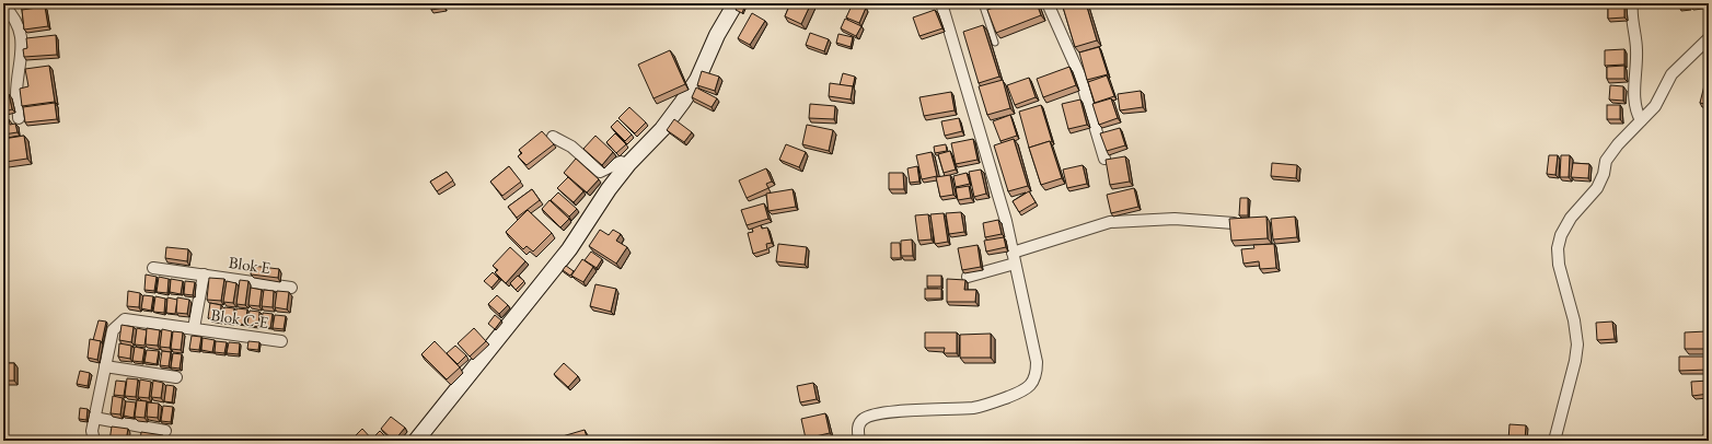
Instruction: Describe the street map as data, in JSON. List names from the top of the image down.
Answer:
{
  "streets": {
    "street": ["Blok E", "Blok C-E"]
  }
}
